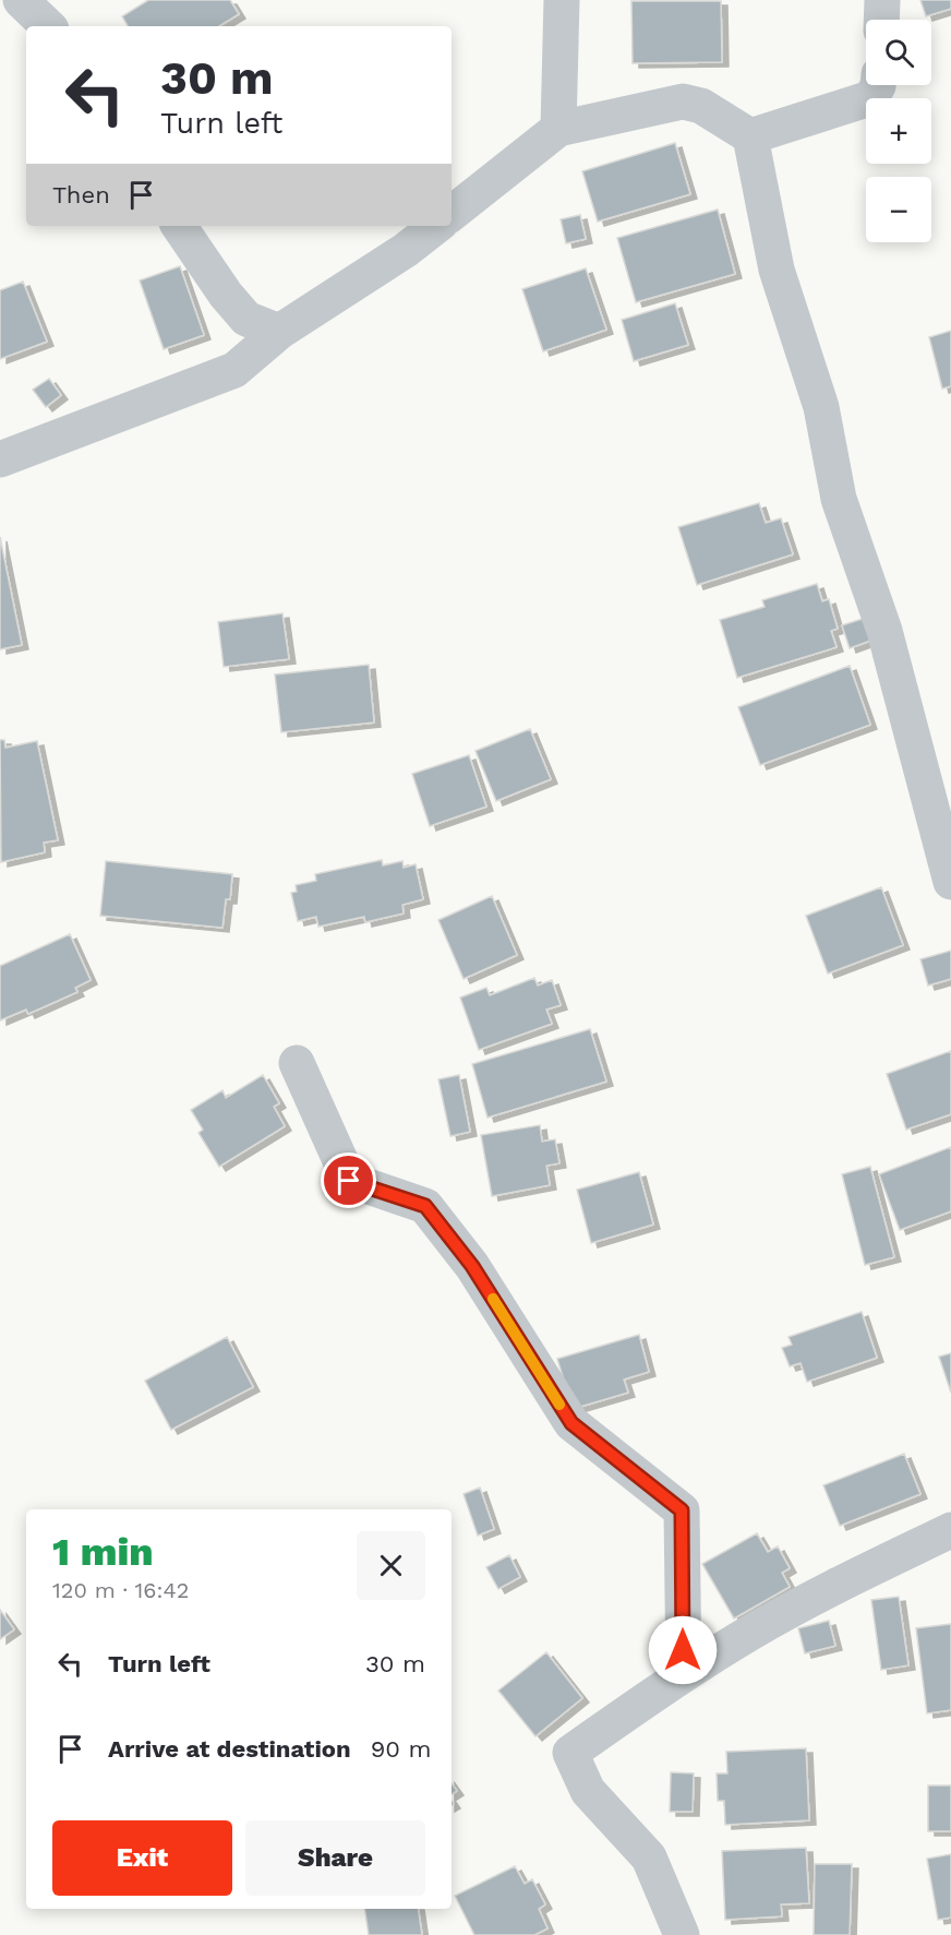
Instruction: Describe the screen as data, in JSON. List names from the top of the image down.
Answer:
{
  "page": {
    "map_buttons": ["+", "−"],
    "turn": ["30 m", "Turn left"],
    "then": "Then",
    "heading": ["1 min", "120 m · 16:42"],
    "list": [
      {
        "name": "Turn left",
        "value": "30 m"
      },
      {
        "name": "Arrive at destination",
        "value": "90 m"
      }
    ],
    "buttons": ["Exit", "Share"]
  }
}
